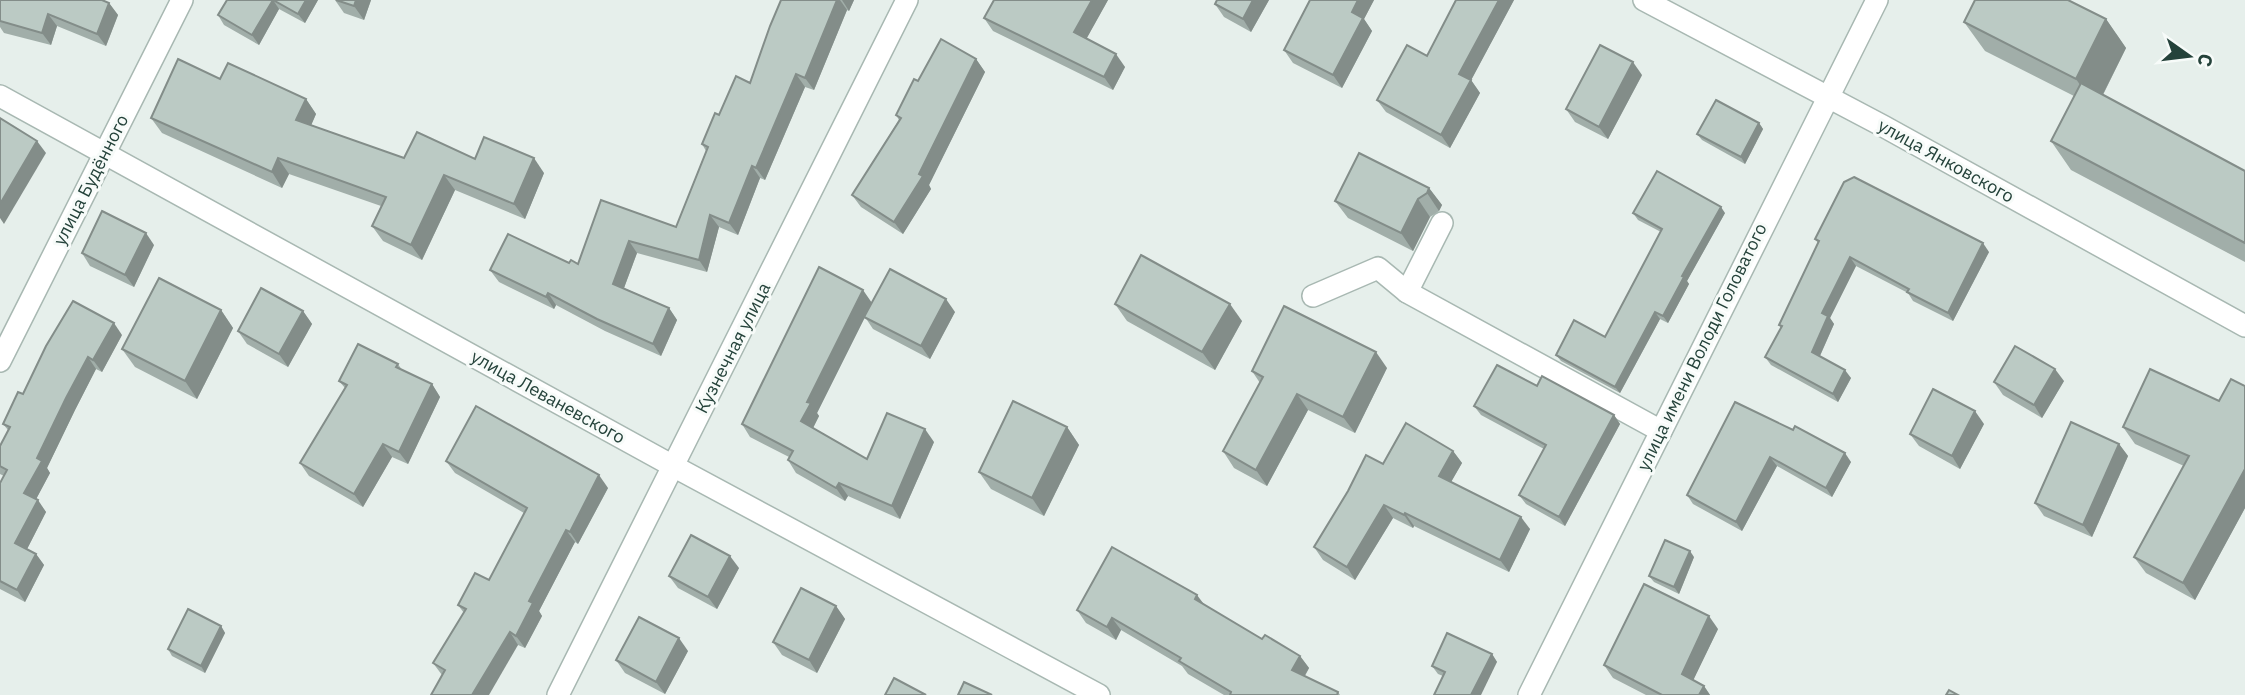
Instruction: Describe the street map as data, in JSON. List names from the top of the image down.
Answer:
{
  "streets": {
    "street": [
      "улица Янковского",
      "улица Будённого",
      "улица имени Володи Головатого",
      "Кузнечная улица",
      "улица Леваневского"
    ]
  },
  "crossings": [
    ["улица Янковского", "улица имени Володи Головатого"],
    ["улица Будённого", "улица Леваневского"],
    ["Кузнечная улица", "улица Леваневского"]
  ],
  "north": "right"
}
